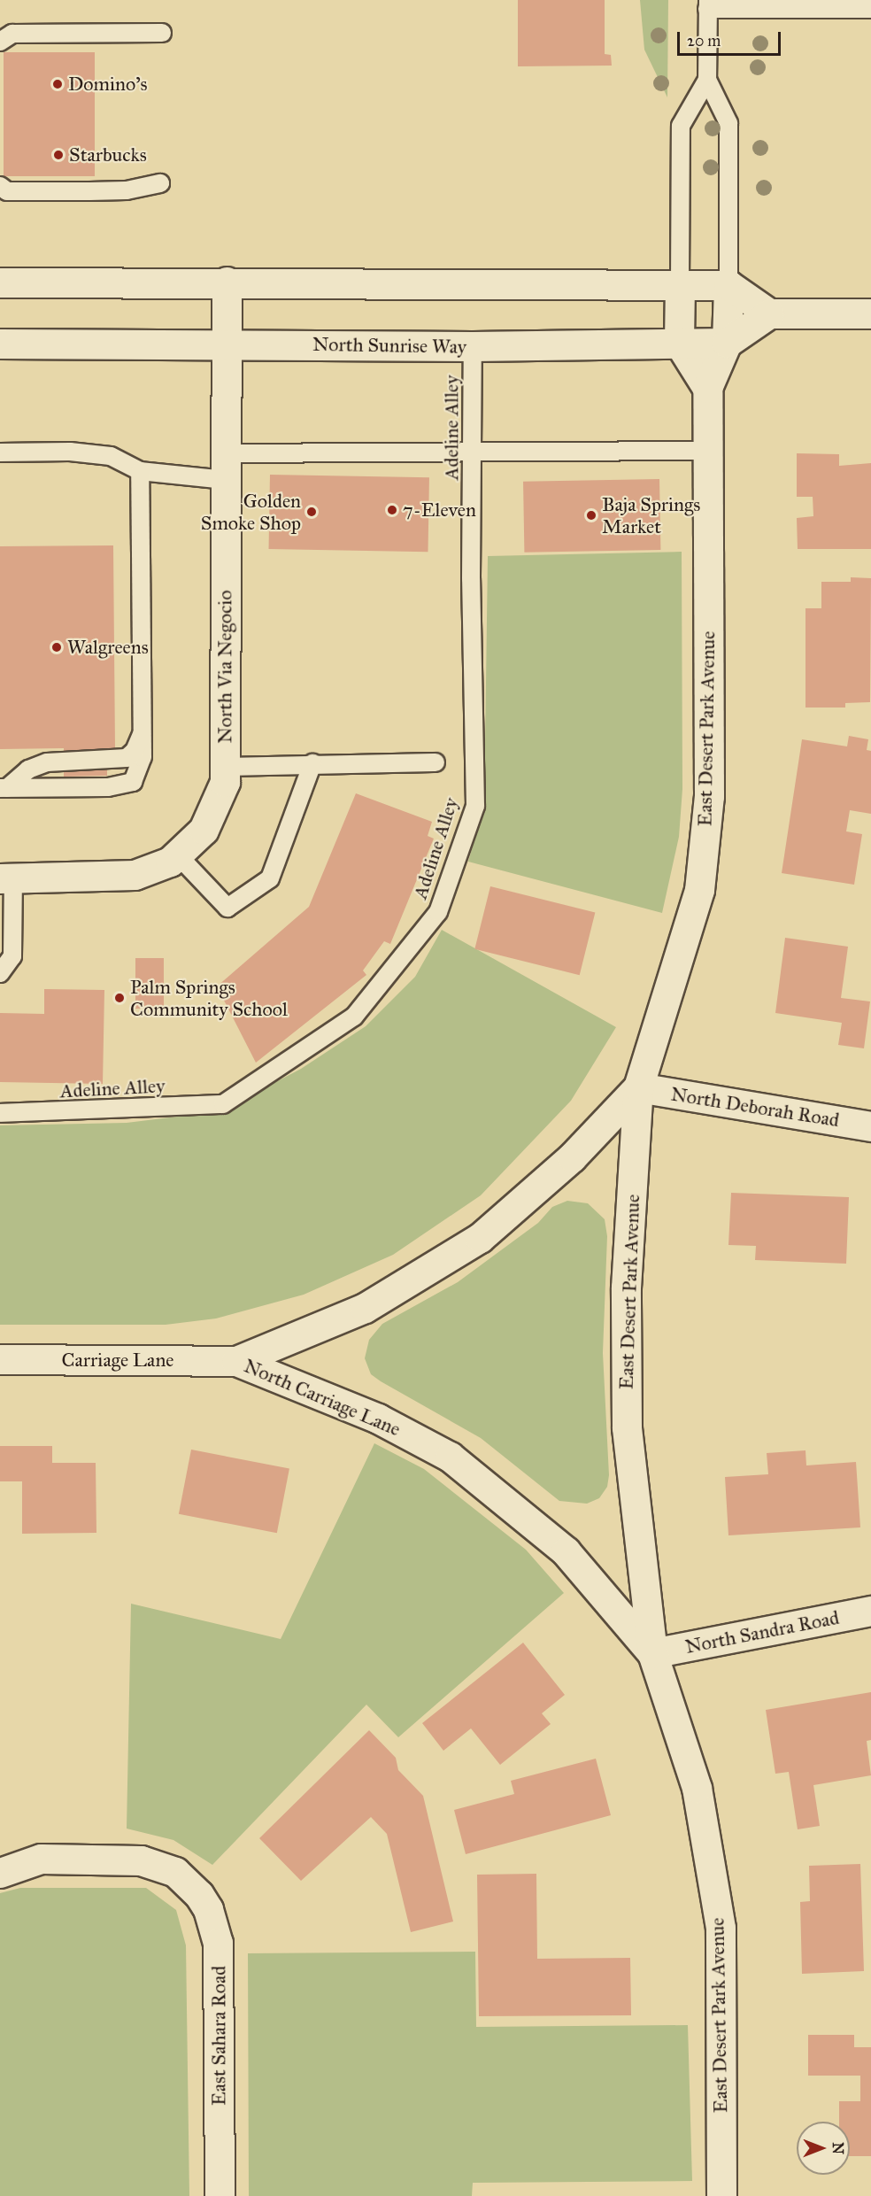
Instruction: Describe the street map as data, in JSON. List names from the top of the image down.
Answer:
{
  "streets": {
    "street": [
      "North Sunrise Way",
      "North Via Negocio",
      "East Desert Park Avenue",
      "North Deborah Road",
      "Carriage Lane",
      "North Carriage Lane",
      "North Sandra Road",
      "East Sahara Road"
    ],
    "lane": ["Adeline Alley"]
  },
  "crossings": [
    ["North Sunrise Way", "Adeline Alley"],
    ["North Sunrise Way", "North Via Negocio"],
    ["North Sunrise Way", "East Desert Park Avenue"],
    ["East Desert Park Avenue", "North Deborah Road"],
    ["East Desert Park Avenue", "North Carriage Lane"],
    ["East Desert Park Avenue", "North Sandra Road"],
    ["North Deborah Road", "North Carriage Lane"],
    ["Carriage Lane", "North Carriage Lane"],
    ["North Carriage Lane", "North Sandra Road"]
  ],
  "places": [
    "Domino's",
    "Starbucks",
    "7-Eleven",
    "Golden Smoke Shop",
    "Baja Springs Market",
    "Walgreens",
    "Palm Springs Community School"
  ],
  "scale_bar": "20 m",
  "north": "right"
}
